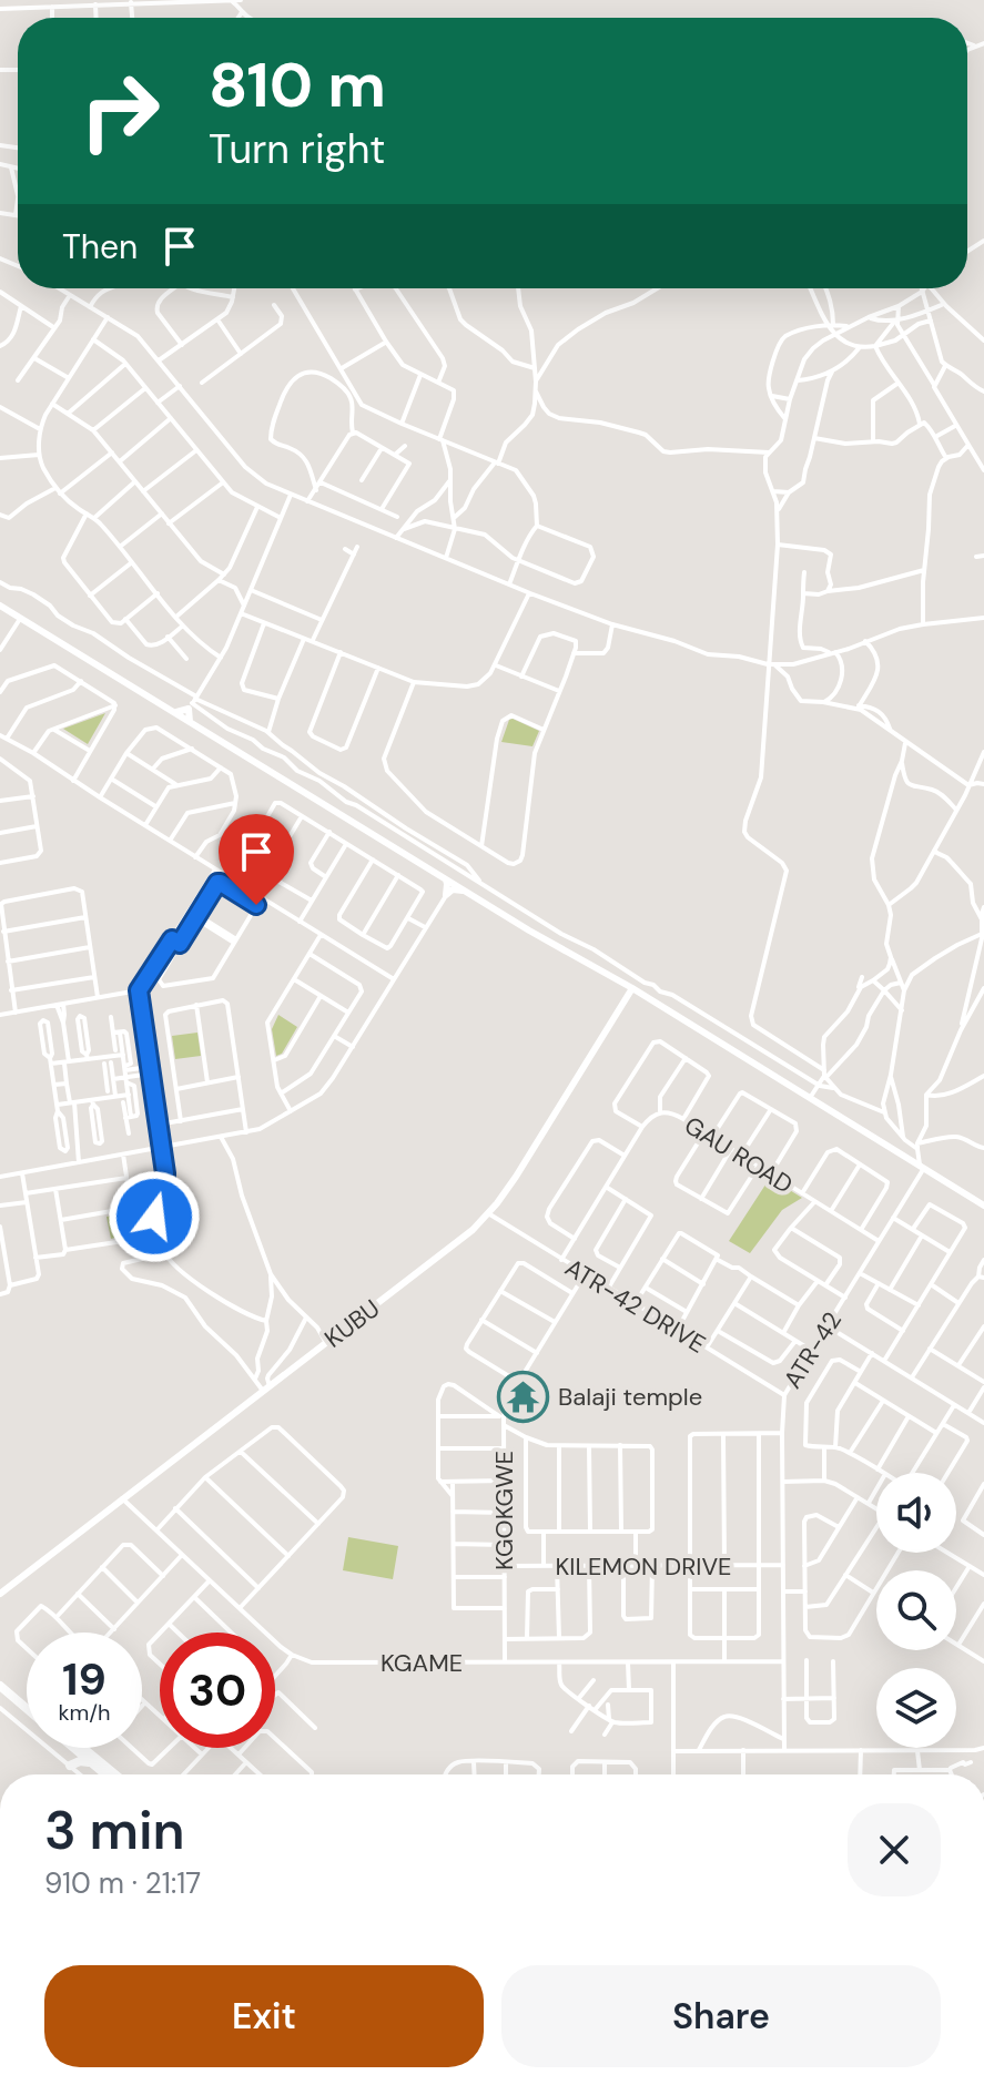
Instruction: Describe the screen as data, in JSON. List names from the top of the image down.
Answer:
{
  "streets": {
    "main road": ["KUBU"],
    "street": [
      "GAU ROAD",
      "ATR-42 DRIVE",
      "ATR-42",
      "KGOKGWE",
      "KILEMON DRIVE",
      "KGAME"
    ]
  },
  "crossings": [
    ["GAU ROAD", "ATR-42 DRIVE"],
    ["GAU ROAD", "ATR-42"],
    ["ATR-42 DRIVE", "KUBU"],
    ["ATR-42 DRIVE", "ATR-42"],
    ["ATR-42 DRIVE", "KGOKGWE"],
    ["ATR-42", "KILEMON DRIVE"],
    ["ATR-42", "KGAME"],
    ["KGOKGWE", "KILEMON DRIVE"],
    ["KGOKGWE", "KGAME"]
  ],
  "places": {
    "temple": ["Balaji temple"]
  },
  "page": {
    "turn": ["810 m", "Turn right"],
    "then": "Then",
    "speed": "19 km/h",
    "limit": "30",
    "heading": ["3 min", "910 m · 21:17"],
    "buttons": ["Exit", "Share"]
  }
}
